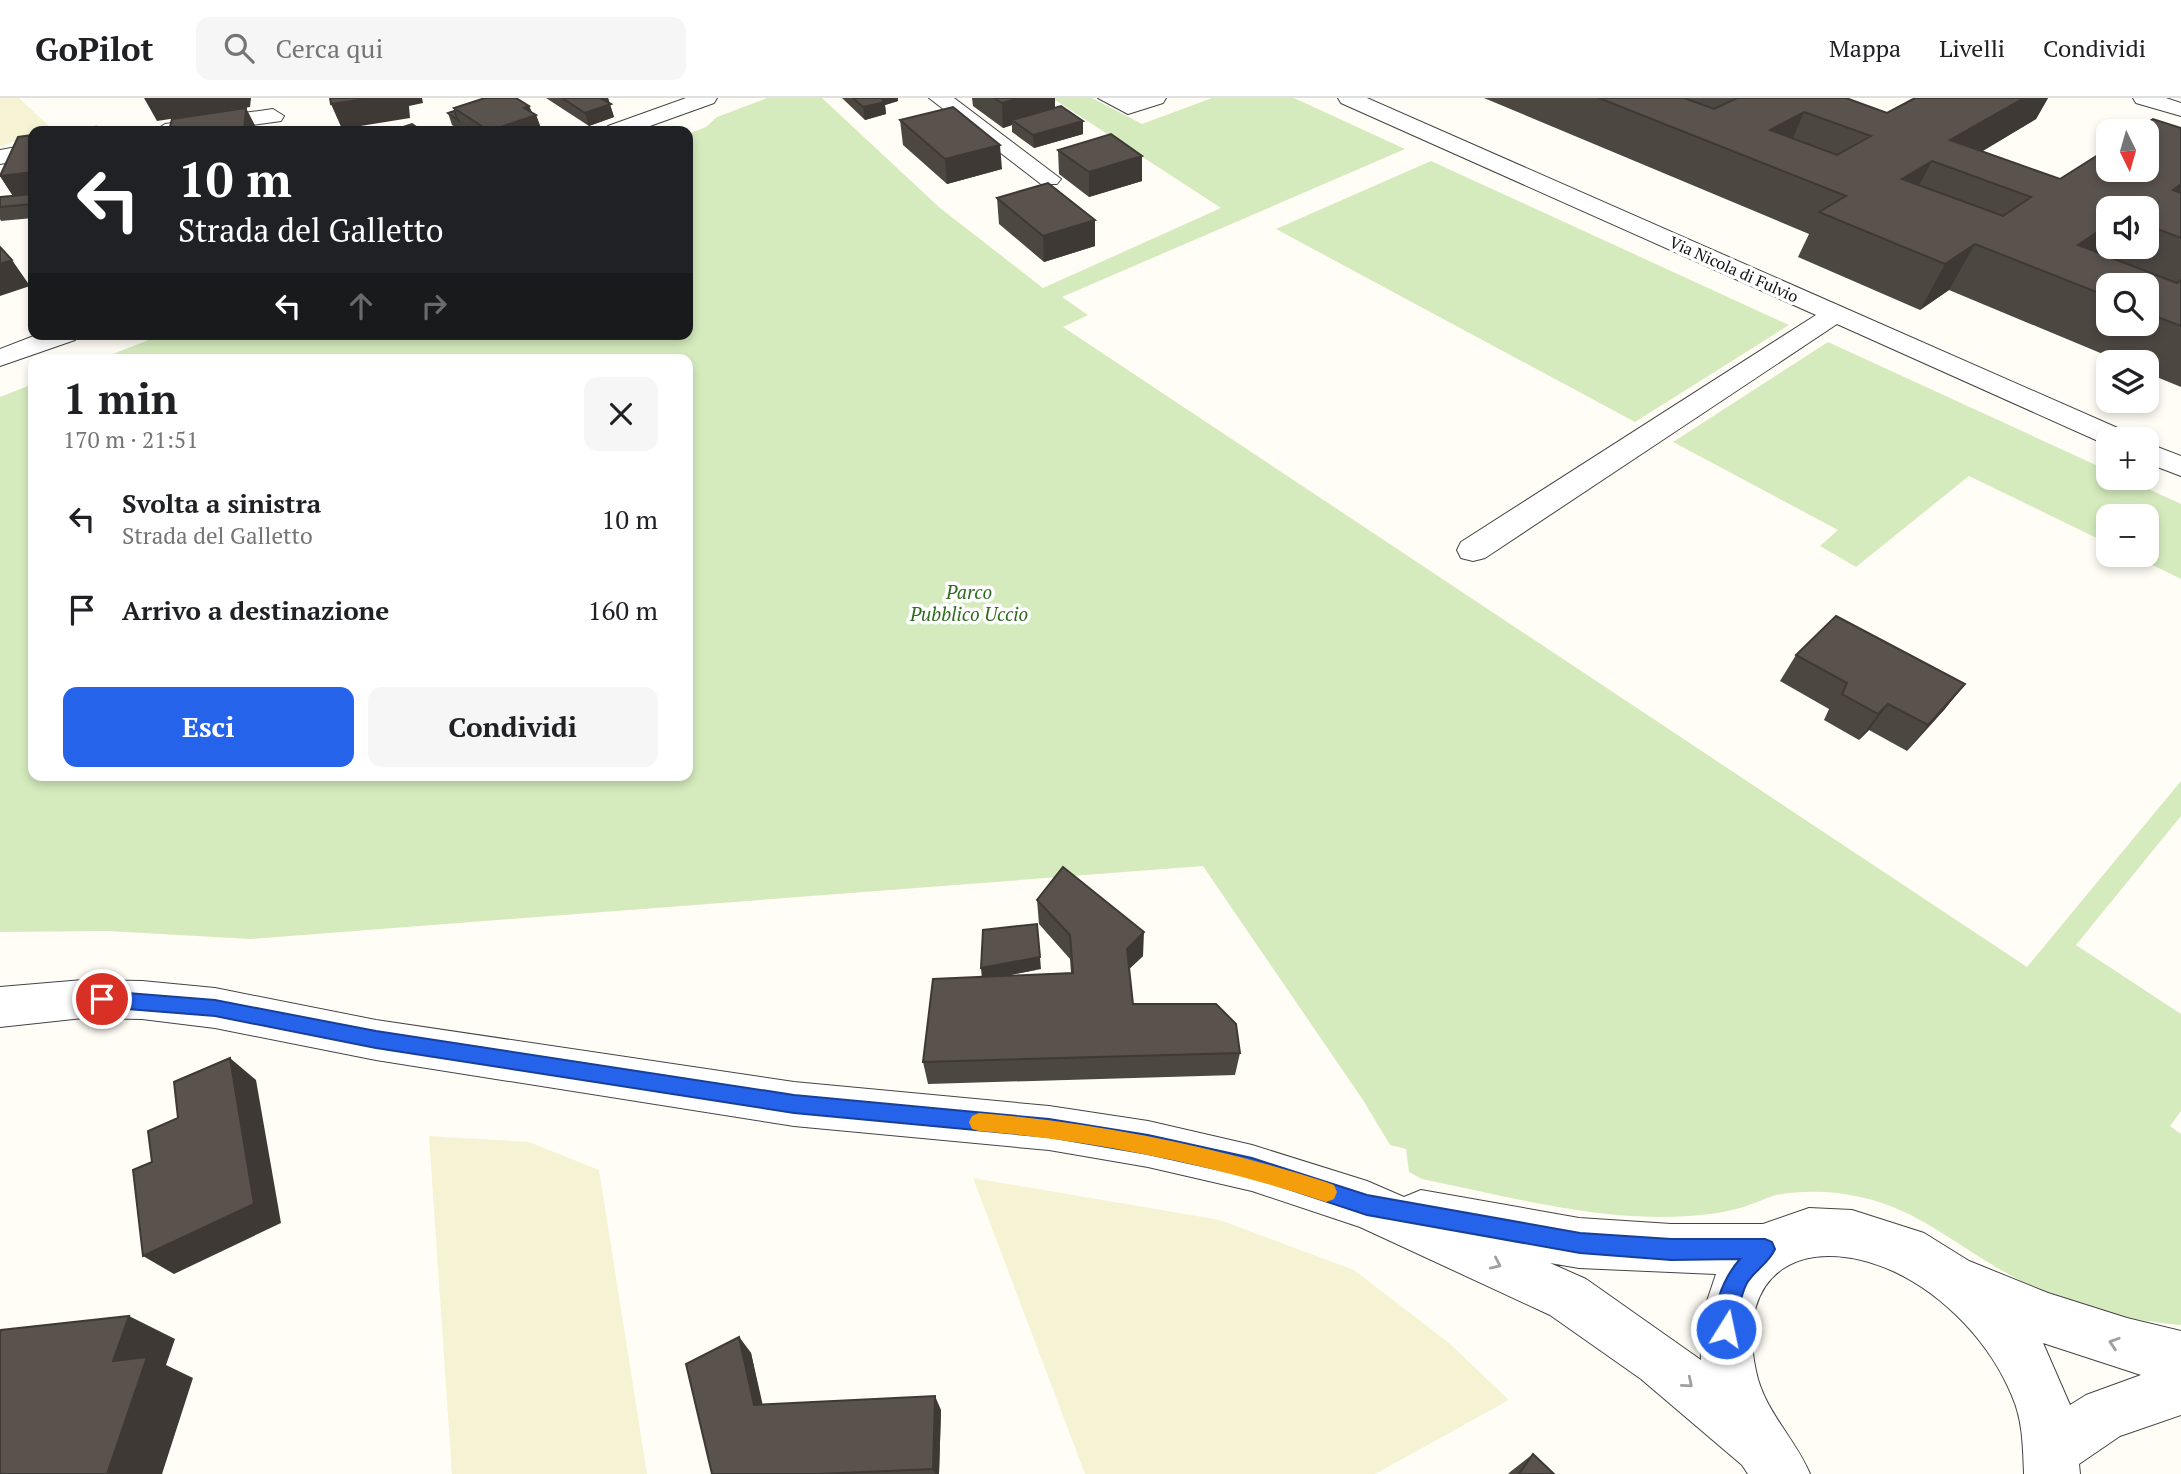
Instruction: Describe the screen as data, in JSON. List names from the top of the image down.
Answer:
{
  "streets": {
    "street": ["Via Nicola di Fulvio"]
  },
  "parks": ["Parco Pubblico Uccio"],
  "north": "bottom",
  "page": {
    "header": "GoPilot",
    "search": "Cerca qui",
    "nav": ["Mappa", "Livelli", "Condividi"],
    "map_buttons": ["+", "−"],
    "turn": ["10 m", "Strada del Galletto"],
    "heading": ["1 min", "170 m · 21:51"],
    "list": [
      {
        "name": "Svolta a sinistra",
        "note": "Strada del Galletto",
        "value": "10 m"
      },
      {
        "name": "Arrivo a destinazione",
        "value": "160 m"
      }
    ],
    "buttons": ["Esci", "Condividi"]
  }
}
